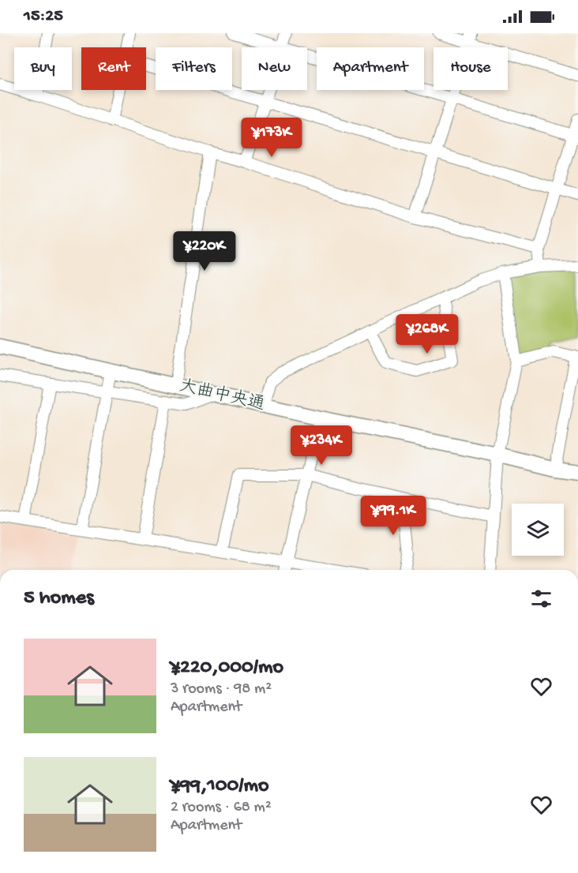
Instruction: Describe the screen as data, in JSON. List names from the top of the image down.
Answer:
{
  "streets": {
    "main road": ["大曲中央通"]
  },
  "page": {
    "status": "15:25",
    "chip": [
      "Buy",
      "Rent",
      "Filters",
      "New",
      "Apartment",
      "House"
    ],
    "price": [
      "¥173K",
      "¥220K",
      "¥268K",
      "¥234K",
      "¥99.1K"
    ],
    "heading": "5 homes",
    "list": [
      {
        "name": "¥220,000/mo",
        "note": "3 rooms · 98 m² · Apartment"
      },
      {
        "name": "¥99,100/mo",
        "note": "2 rooms · 68 m² · Apartment"
      }
    ]
  }
}
